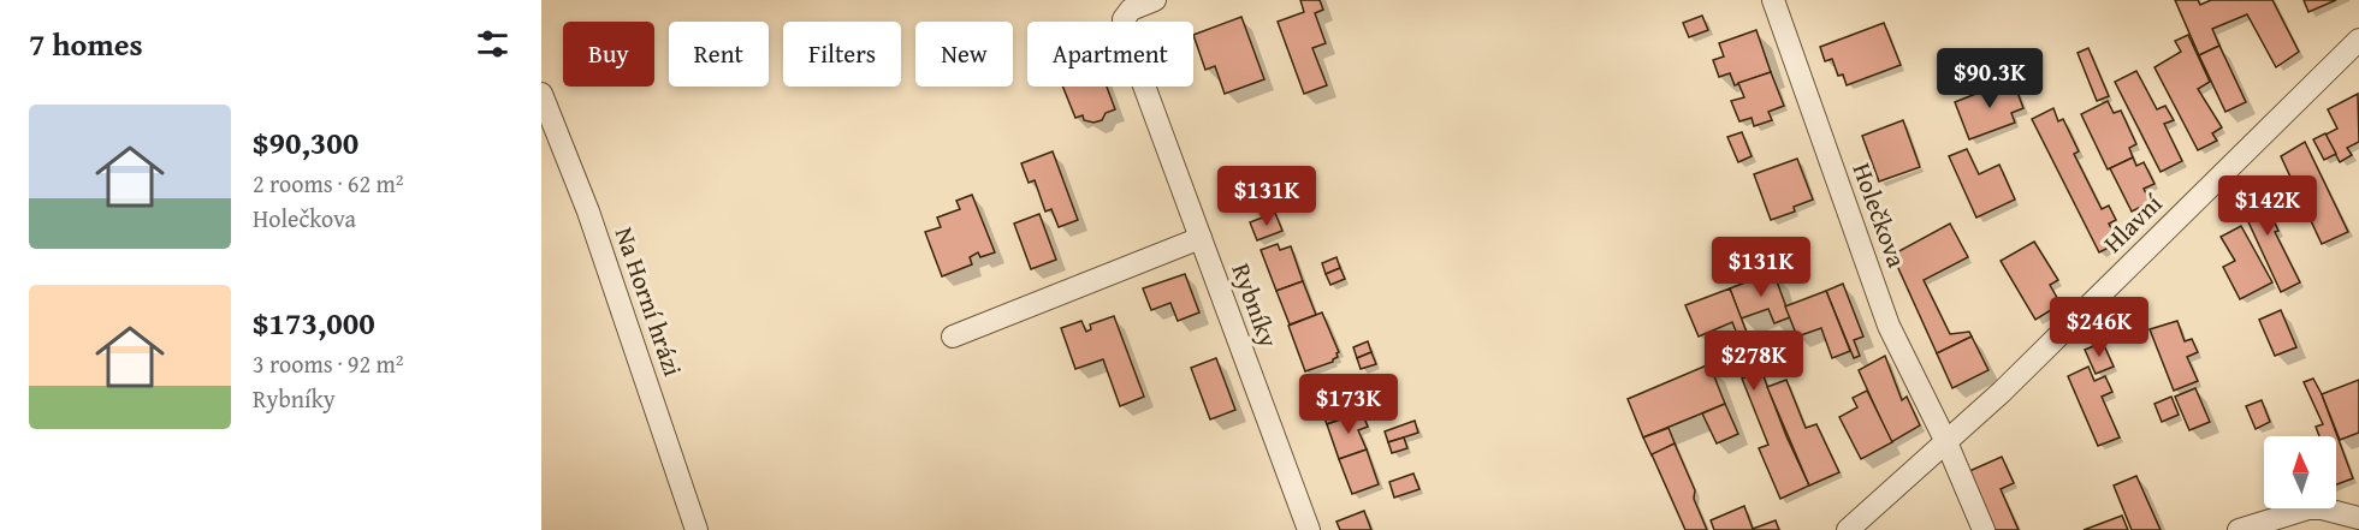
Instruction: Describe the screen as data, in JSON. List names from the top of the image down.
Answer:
{
  "streets": {
    "street": [
      "Holečkova",
      "Hlavní",
      "Na Horní hrázi",
      "Rybníky"
    ]
  },
  "crossings": [
    ["Holečkova", "Hlavní"]
  ],
  "north": "top",
  "page": {
    "heading": "7 homes",
    "chip": [
      "Buy",
      "Rent",
      "Filters",
      "New",
      "Apartment"
    ],
    "price": [
      "$90.3K",
      "$131K",
      "$142K",
      "$131K",
      "$246K",
      "$278K",
      "$173K"
    ],
    "list": [
      {
        "name": "$90,300",
        "note": "2 rooms · 62 m² · Holečkova"
      },
      {
        "name": "$173,000",
        "note": "3 rooms · 92 m² · Rybníky"
      }
    ]
  }
}
